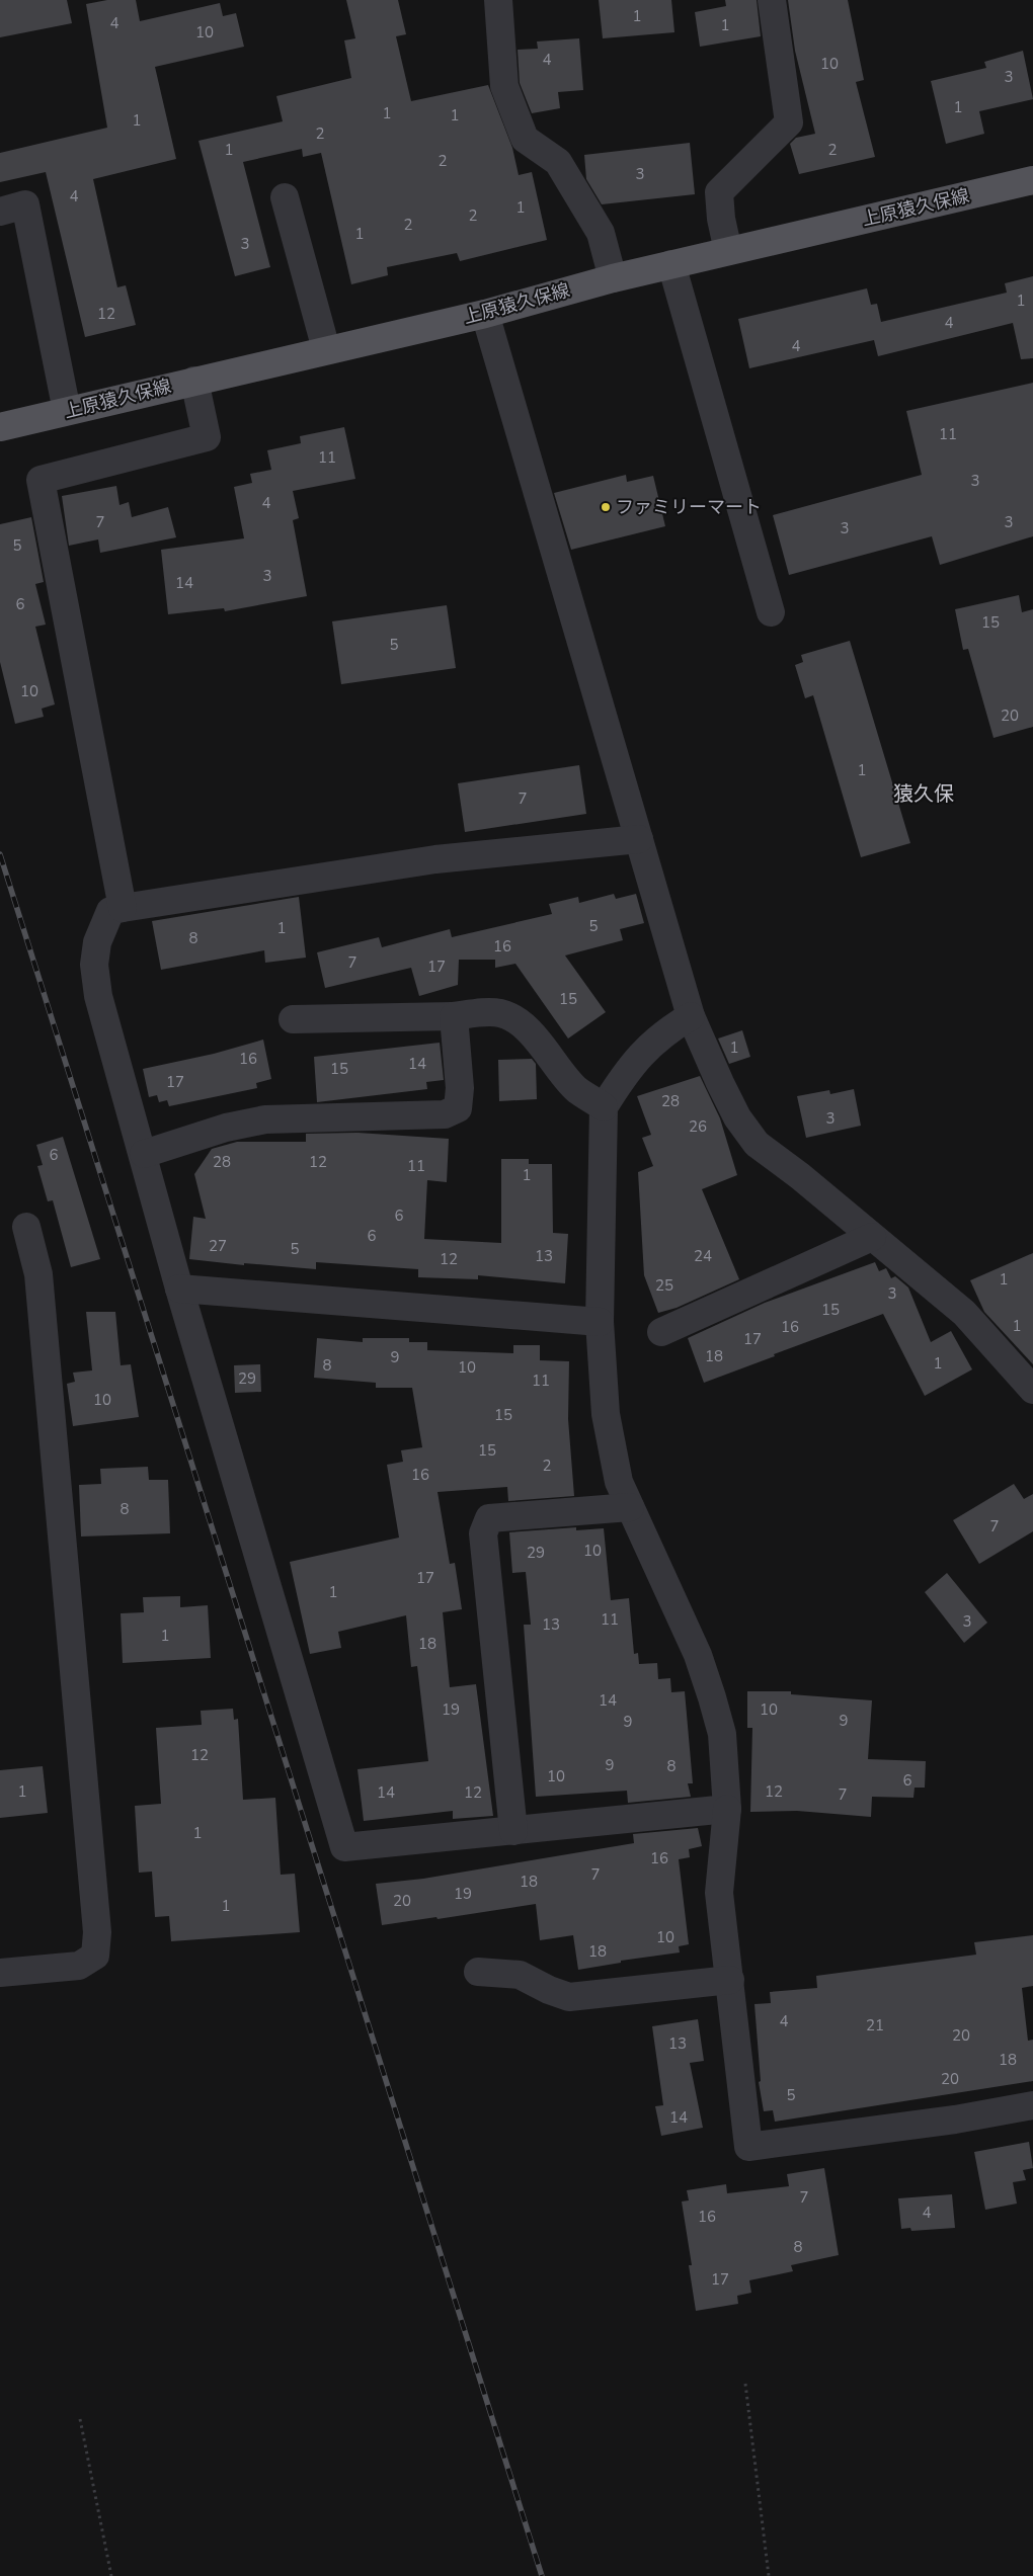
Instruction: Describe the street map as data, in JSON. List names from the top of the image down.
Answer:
{
  "streets": {
    "main road": ["上原猿久保線"]
  },
  "districts": ["猿久保"],
  "places": ["ファミリーマート"],
  "house_numbers": [
    "1",
    "4",
    "1",
    "10",
    "4",
    "10",
    "3",
    "1",
    "1",
    "1",
    "1",
    "2",
    "1",
    "2",
    "2",
    "3",
    "4",
    "1",
    "2",
    "2",
    "1",
    "3",
    "1",
    "12",
    "4",
    "4",
    "11",
    "11",
    "3",
    "4",
    "7",
    "3",
    "3",
    "5",
    "3",
    "14",
    "6",
    "15",
    "5",
    "10",
    "20",
    "1",
    "7",
    "5",
    "1",
    "8",
    "16",
    "7",
    "17",
    "15",
    "1",
    "16",
    "14",
    "15",
    "17",
    "28",
    "3",
    "26",
    "6",
    "28",
    "12",
    "11",
    "1",
    "6",
    "6",
    "27",
    "5",
    "13",
    "24",
    "12",
    "1",
    "25",
    "3",
    "15",
    "1",
    "16",
    "17",
    "18",
    "9",
    "1",
    "8",
    "10",
    "29",
    "11",
    "10",
    "15",
    "15",
    "2",
    "16",
    "8",
    "7",
    "10",
    "29",
    "17",
    "1",
    "11",
    "3",
    "13",
    "1",
    "18",
    "14",
    "19",
    "10",
    "9",
    "9",
    "12",
    "9",
    "8",
    "10",
    "6",
    "1",
    "12",
    "14",
    "12",
    "7",
    "1",
    "16",
    "7",
    "18",
    "19",
    "20",
    "1",
    "10",
    "18",
    "4",
    "21",
    "20",
    "13",
    "18",
    "20",
    "5",
    "14",
    "7",
    "4",
    "16",
    "8",
    "17"
  ]
}
